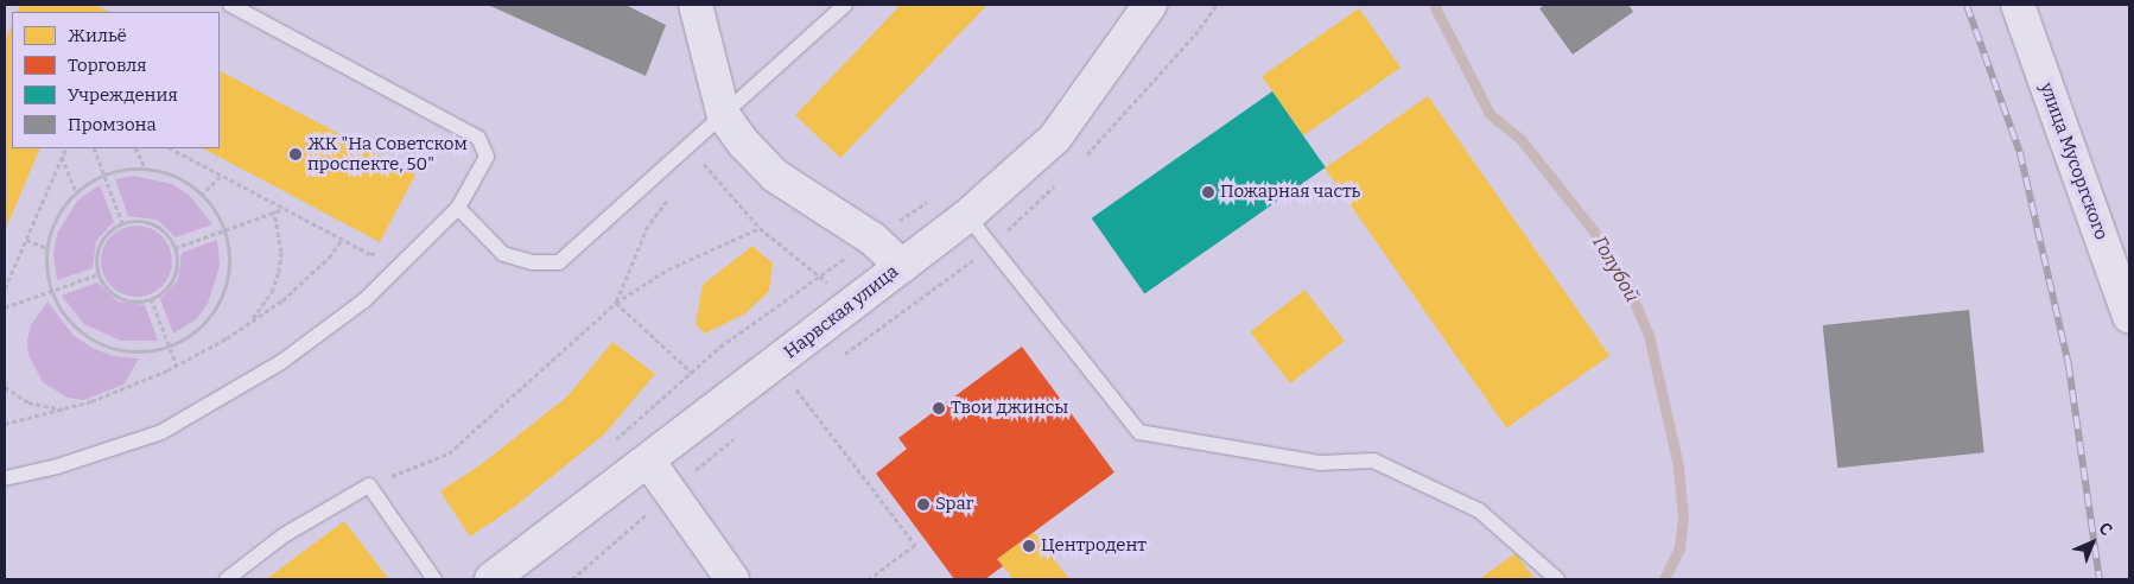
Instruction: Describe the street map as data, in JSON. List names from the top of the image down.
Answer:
{
  "streets": {
    "main road": ["улица Мусоргского", "Нарвская улица"]
  },
  "water": ["Голубой"],
  "places": [
    "ЖК \"На Советском проспекте, 50\"",
    "Пожарная часть",
    "Твои джинсы",
    "Spar",
    "Центродент"
  ],
  "legend": [
    "Жильё",
    "Торговля",
    "Учреждения",
    "Промзона"
  ],
  "north": "top right"
}
